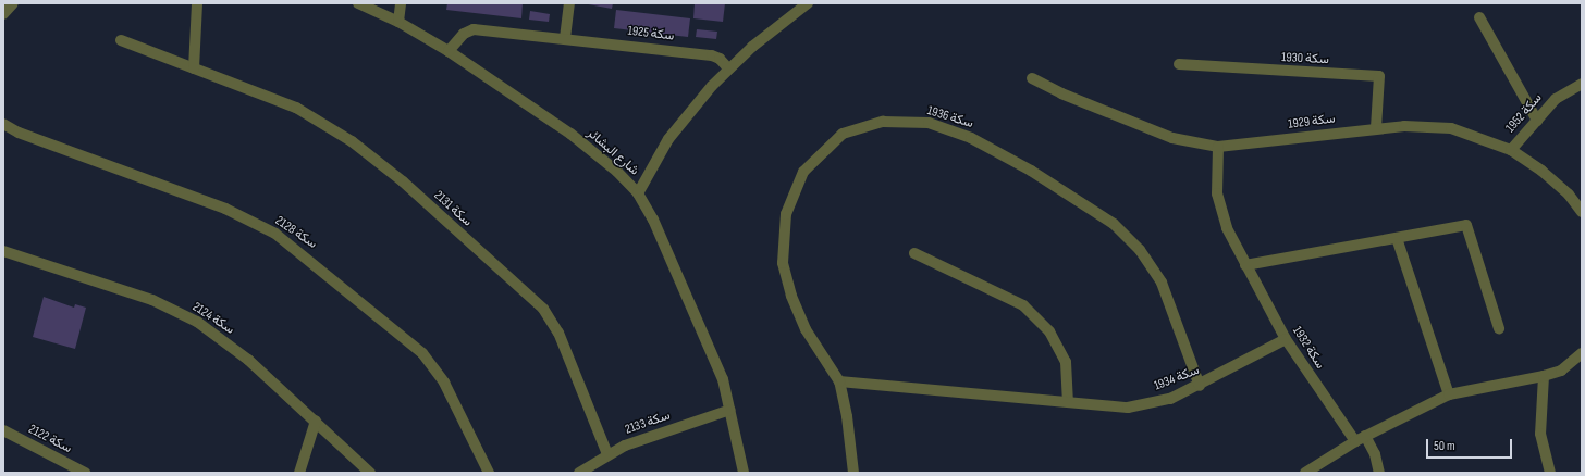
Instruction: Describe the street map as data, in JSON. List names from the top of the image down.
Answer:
{
  "streets": {
    "street": [
      "سكة 1925",
      "سكة 1930",
      "سكة 1952",
      "سكة 1936",
      "سكة 1929",
      "شارع البشائر",
      "سكة 2131",
      "سكة 2128",
      "سكة 2124",
      "سكة 1932",
      "سكة 1934",
      "سكة 2133",
      "سكة 2122"
    ]
  },
  "crossings": [
    ["سكة 1925", "شارع البشائر"],
    ["سكة 1930", "سكة 1929"],
    ["سكة 1952", "سكة 1929"],
    ["سكة 1936", "سكة 1934"],
    ["سكة 1929", "سكة 1932"],
    ["شارع البشائر", "سكة 2133"],
    ["سكة 2131", "سكة 2133"],
    ["سكة 1932", "سكة 1934"]
  ],
  "scale_bar": "50 m"
}
